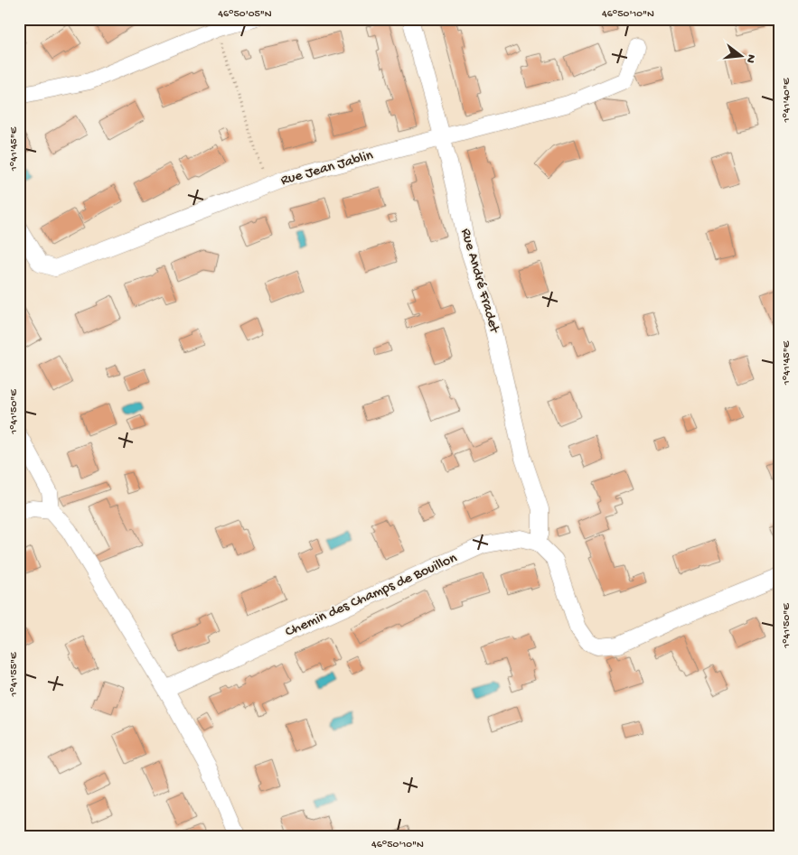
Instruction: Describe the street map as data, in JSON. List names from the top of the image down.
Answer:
{
  "streets": {
    "street": ["Rue Jean Jablin", "Rue André Fradet", "Chemin des Champs de Bouillon"]
  },
  "crossings": [
    ["Rue Jean Jablin", "Rue André Fradet"],
    ["Rue André Fradet", "Chemin des Champs de Bouillon"]
  ],
  "north": "right",
  "coordinates": [
    "46°50'05\"N",
    "46°50'10\"N",
    "1°41'40\"E",
    "1°41'45\"E",
    "1°41'50\"E",
    "1°41'55\"E"
  ]
}
